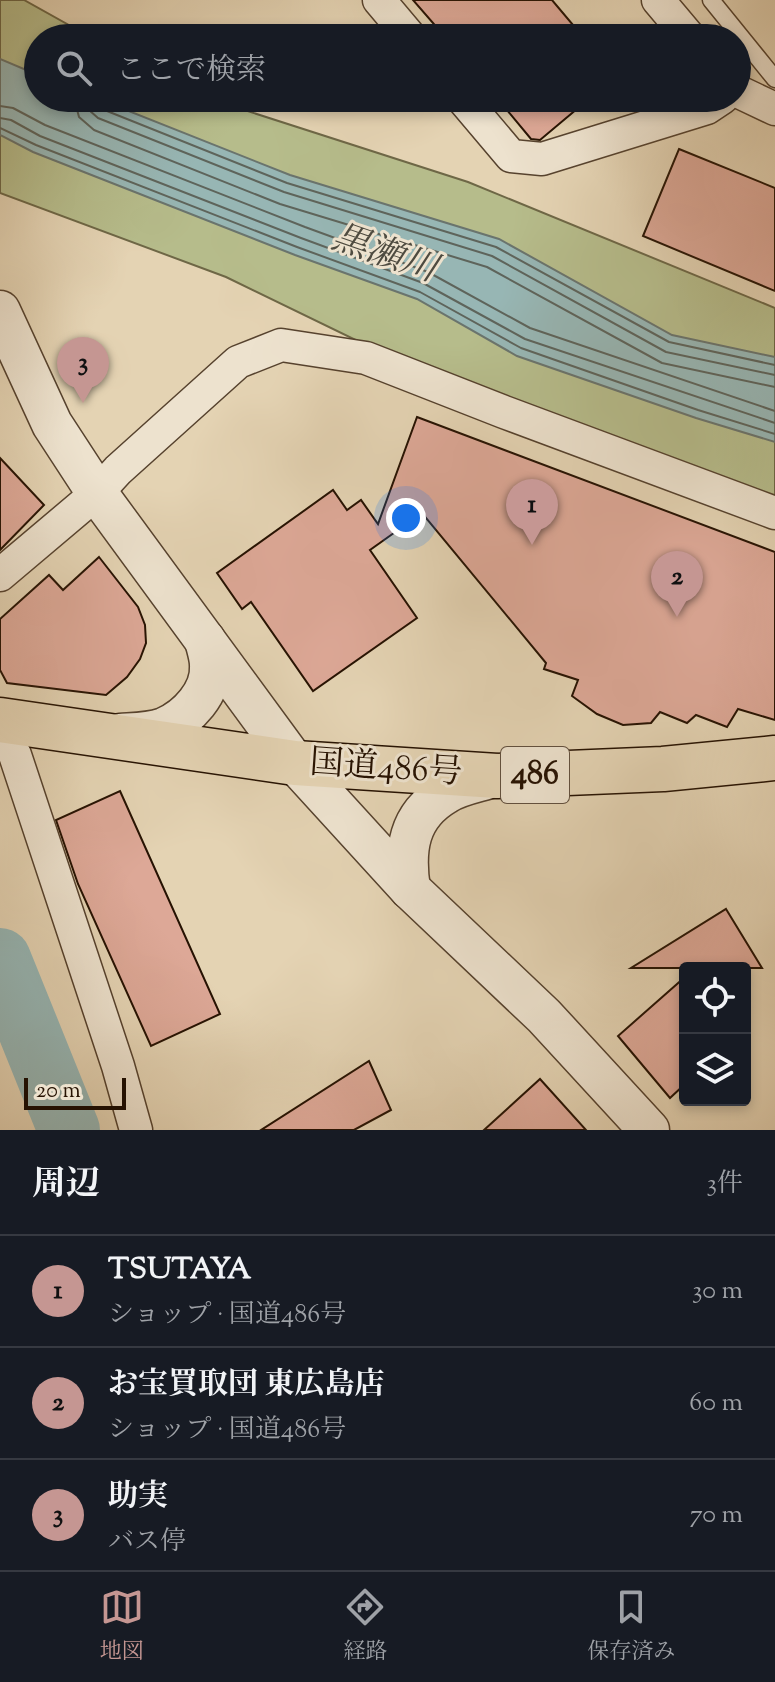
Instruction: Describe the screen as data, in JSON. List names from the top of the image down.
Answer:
{
  "streets": {
    "highway": ["国道486号", "486"]
  },
  "water": ["黒瀬川"],
  "scale_bar": "20 m",
  "page": {
    "search": "ここで検索",
    "pins": ["3", "1", "2"],
    "scale": "20 m",
    "heading": ["周辺", "3件"],
    "list": [
      {
        "mark": "1",
        "name": "TSUTAYA",
        "note": "ショップ · 国道486号",
        "value": "30 m"
      },
      {
        "mark": "2",
        "name": "お宝買取団 東広島店",
        "note": "ショップ · 国道486号",
        "value": "60 m"
      },
      {
        "mark": "3",
        "name": "助実",
        "note": "バス停",
        "value": "70 m"
      }
    ],
    "nav": ["地図", "経路", "保存済み"]
  }
}
